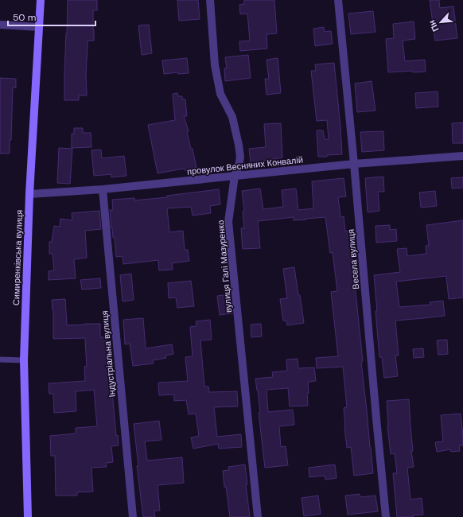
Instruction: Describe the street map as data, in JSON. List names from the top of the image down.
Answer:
{
  "streets": {
    "main road": ["Симиренківська вулиця"],
    "street": [
      "провулок Весняних Конвалій",
      "Весела вулиця",
      "вулиця Галі Мазуренко",
      "Індустріальна вулиця"
    ]
  },
  "crossings": [
    ["провулок Весняних Конвалій", "Симиренківська вулиця"],
    ["провулок Весняних Конвалій", "Весела вулиця"],
    ["провулок Весняних Конвалій", "вулиця Галі Мазуренко"],
    ["провулок Весняних Конвалій", "Індустріальна вулиця"]
  ],
  "scale_bar": "50 m",
  "north": "bottom left"
}
